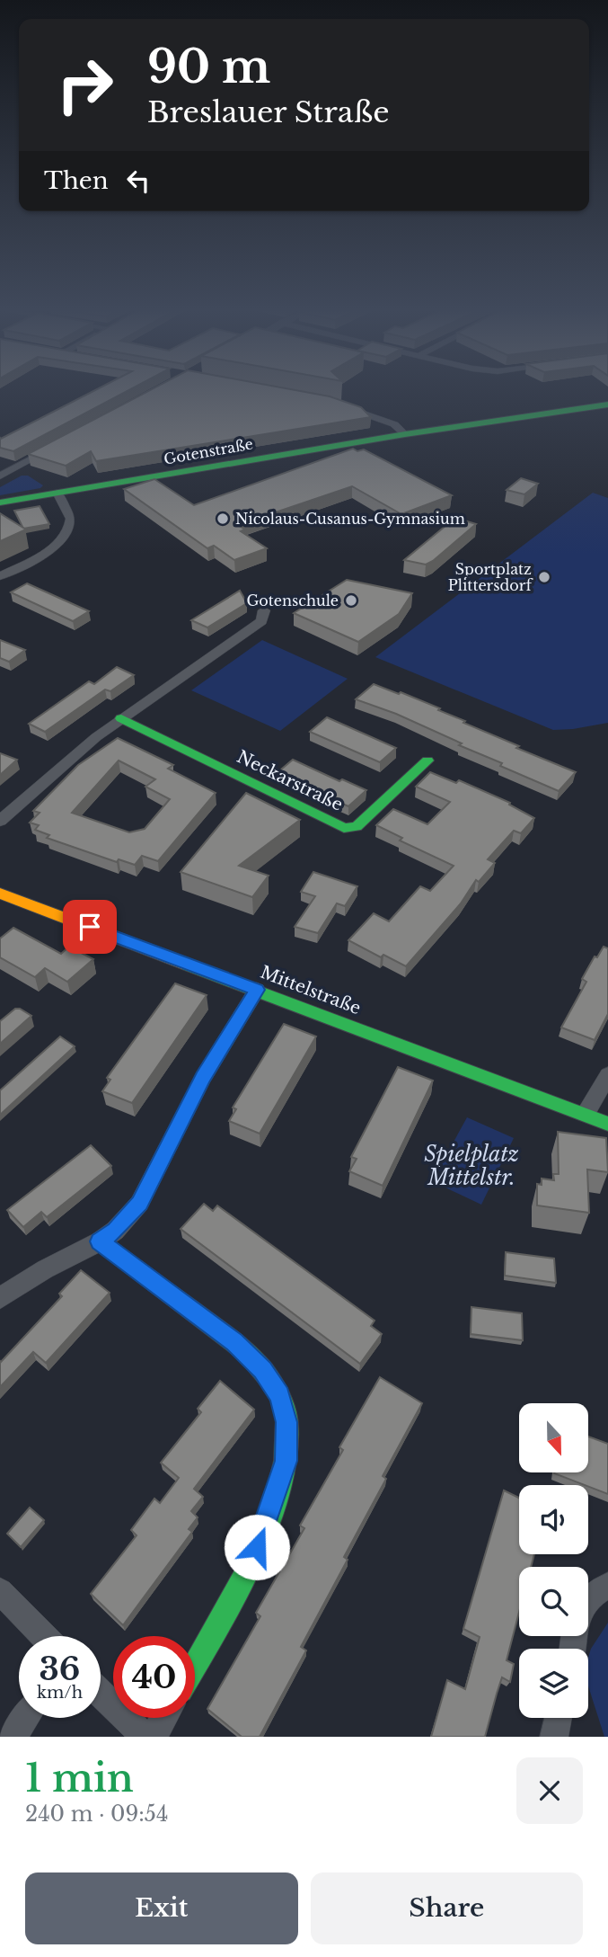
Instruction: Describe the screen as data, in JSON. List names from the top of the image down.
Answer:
{
  "streets": {
    "street": ["Gotenstraße", "Neckarstraße", "Mittelstraße"]
  },
  "parks": ["Spielplatz Mittelstr."],
  "places": ["Nicolaus-Cusanus-Gymnasium", "Sportplatz Plittersdorf", "Gotenschule"],
  "north": "bottom",
  "page": {
    "turn": ["90 m", "Breslauer Straße"],
    "then": "Then",
    "speed": "36 km/h",
    "limit": "40",
    "heading": ["1 min", "240 m · 09:54"],
    "buttons": ["Exit", "Share"]
  }
}
